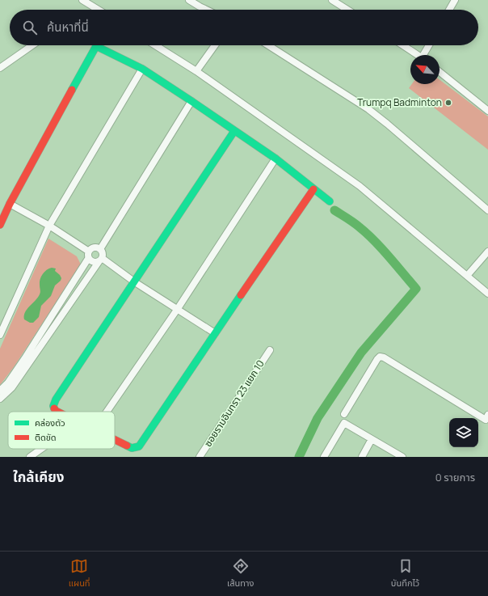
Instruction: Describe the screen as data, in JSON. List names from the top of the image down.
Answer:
{
  "streets": {
    "street": ["ซอยรามอินทรา 23 แยก 10"]
  },
  "places": ["Trumpq Badminton"],
  "legend": ["คล่องตัว", "ติดขัด"],
  "north": "top left",
  "page": {
    "search": "ค้นหาที่นี่",
    "heading": ["ใกล้เคียง", "0 รายการ"],
    "nav": ["แผนที่", "เส้นทาง", "บันทึกไว้"]
  }
}
